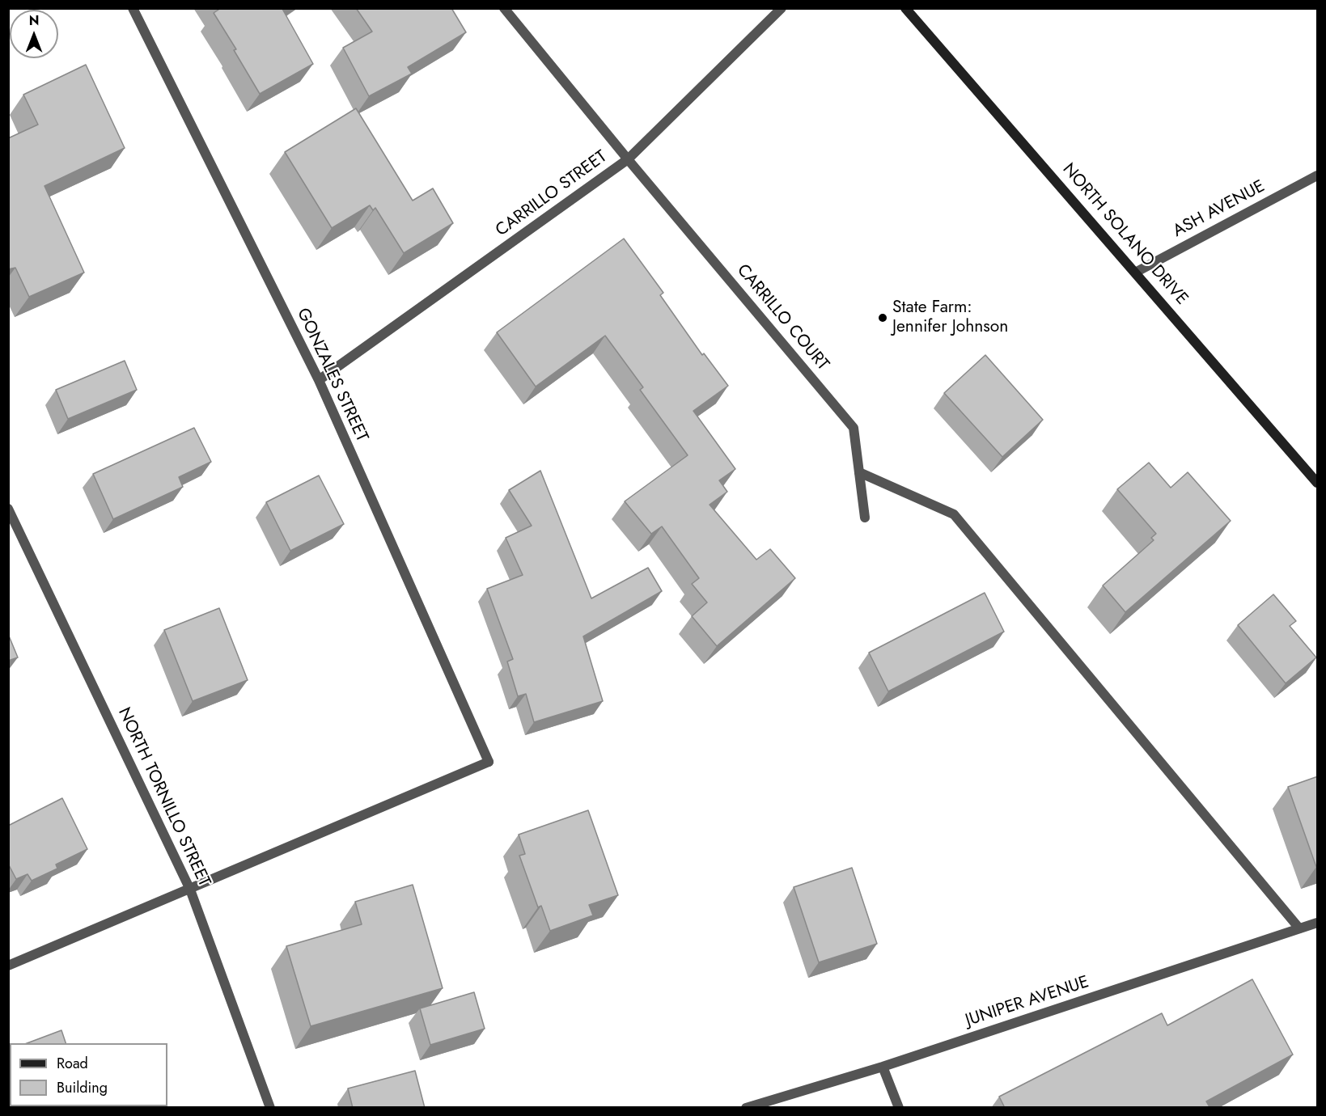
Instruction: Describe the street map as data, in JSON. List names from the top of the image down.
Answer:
{
  "streets": {
    "main road": ["NORTH SOLANO DRIVE"],
    "street": [
      "CARRILLO STREET",
      "ASH AVENUE",
      "CARRILLO COURT",
      "GONZALES STREET",
      "NORTH TORNILLO STREET",
      "JUNIPER AVENUE"
    ]
  },
  "crossings": [
    ["CARRILLO STREET", "CARRILLO COURT"],
    ["CARRILLO STREET", "GONZALES STREET"],
    ["ASH AVENUE", "NORTH SOLANO DRIVE"],
    ["GONZALES STREET", "NORTH TORNILLO STREET"]
  ],
  "places": ["State Farm: Jennifer Johnson"],
  "legend": ["Road", "Building"],
  "north": "top"
}
